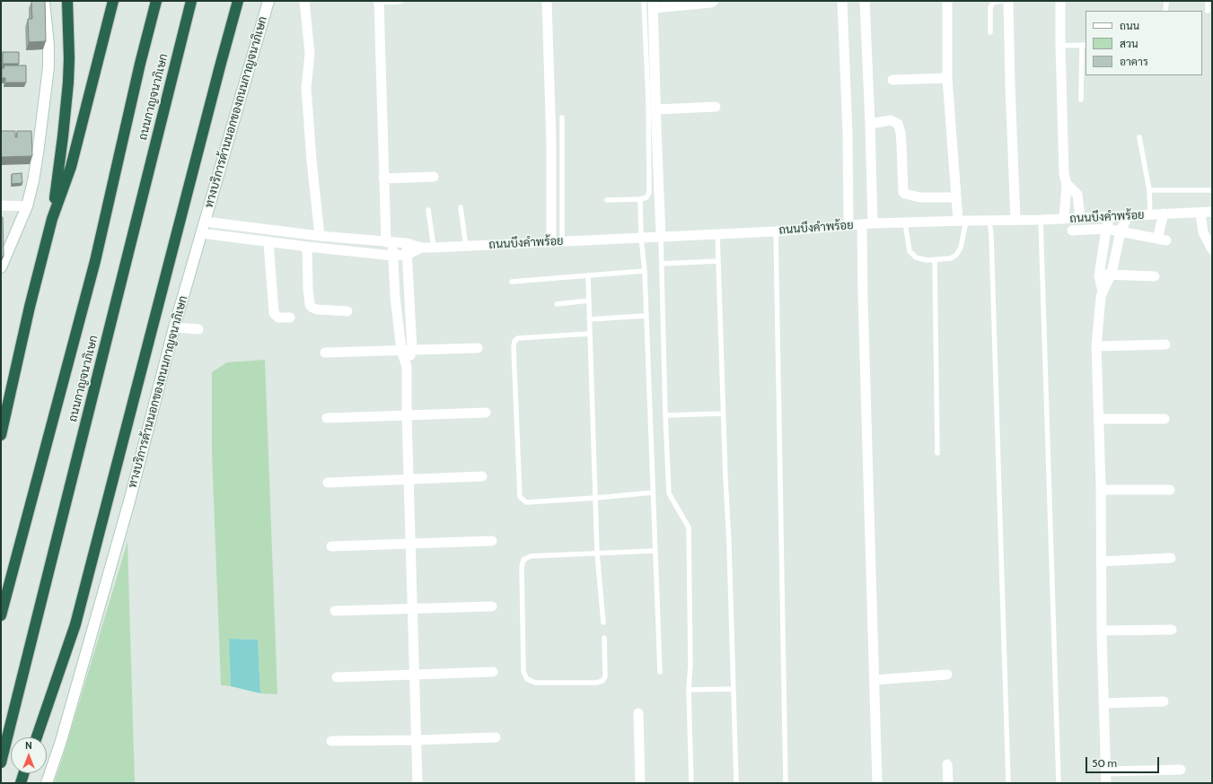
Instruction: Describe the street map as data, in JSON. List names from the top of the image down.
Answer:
{
  "streets": {
    "highway": ["ถนนกาญจนาภิเษก"],
    "main road": ["ทางบริการด้านนอกของถนนกาญจนาภิเษก"],
    "street": ["ถนนบึงคำพร้อย"]
  },
  "crossings": [
    ["ทางบริการด้านนอกของถนนกาญจนาภิเษก", "ถนนบึงคำพร้อย"]
  ],
  "legend": ["ถนน", "สวน", "อาคาร"],
  "scale_bar": "50 m",
  "north": "top"
}
